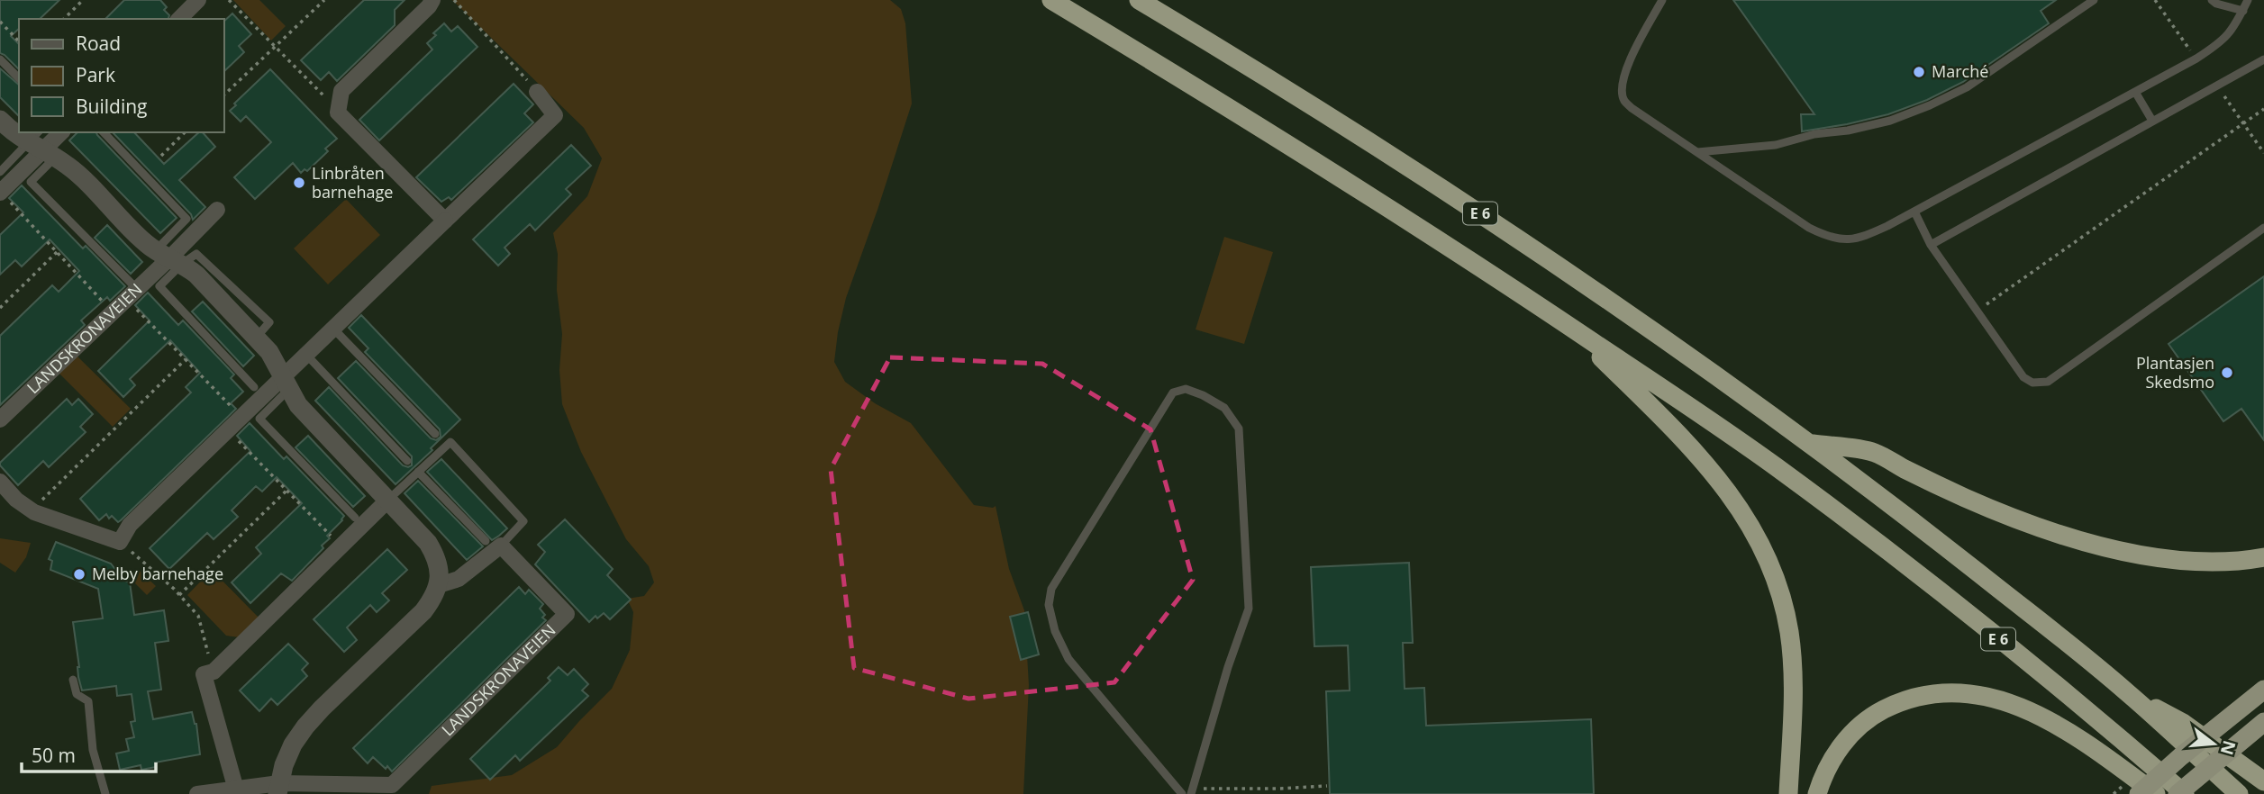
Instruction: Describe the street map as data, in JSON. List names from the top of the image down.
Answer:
{
  "streets": {
    "highway": ["E 6"],
    "street": ["LANDSKRONAVEIEN"]
  },
  "places": [
    "Marché",
    "Linbråten barnehage",
    "Plantasjen Skedsmo",
    "Melby barnehage"
  ],
  "legend": ["Road", "Park", "Building"],
  "scale_bar": "50 m",
  "north": "right"
}
